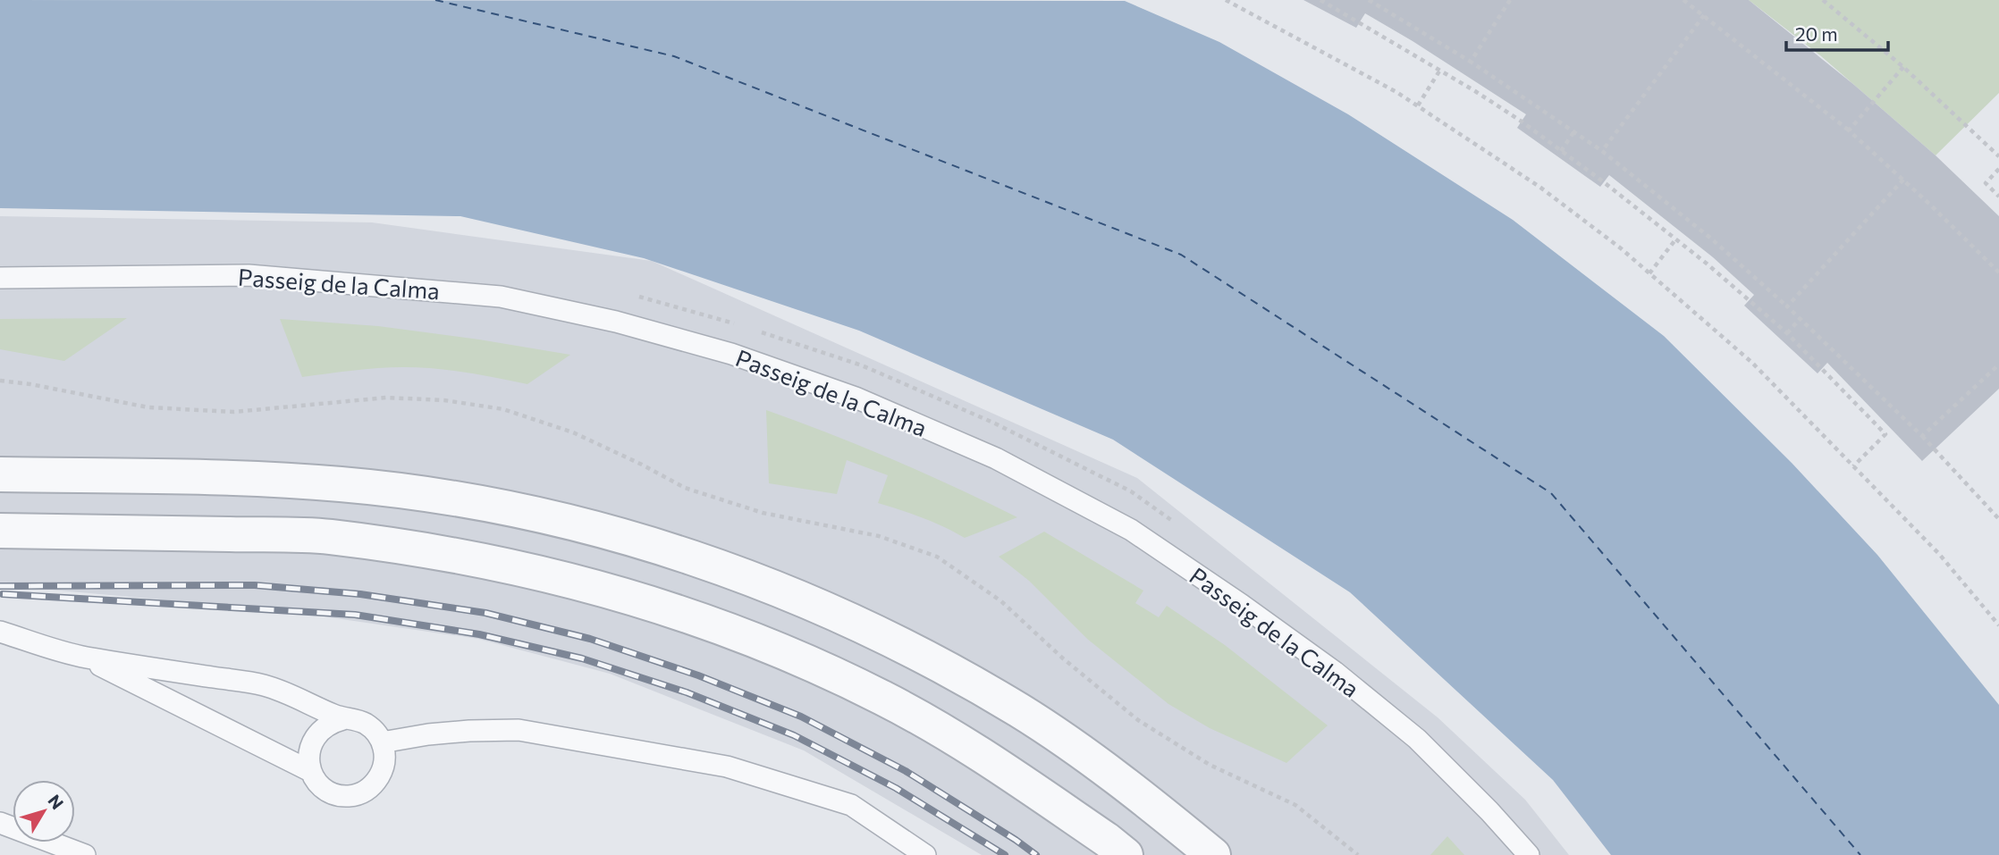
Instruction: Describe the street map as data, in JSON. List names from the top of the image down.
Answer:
{
  "streets": {
    "lane": ["Passeig de la Calma"]
  },
  "scale_bar": "20 m",
  "north": "top right"
}
